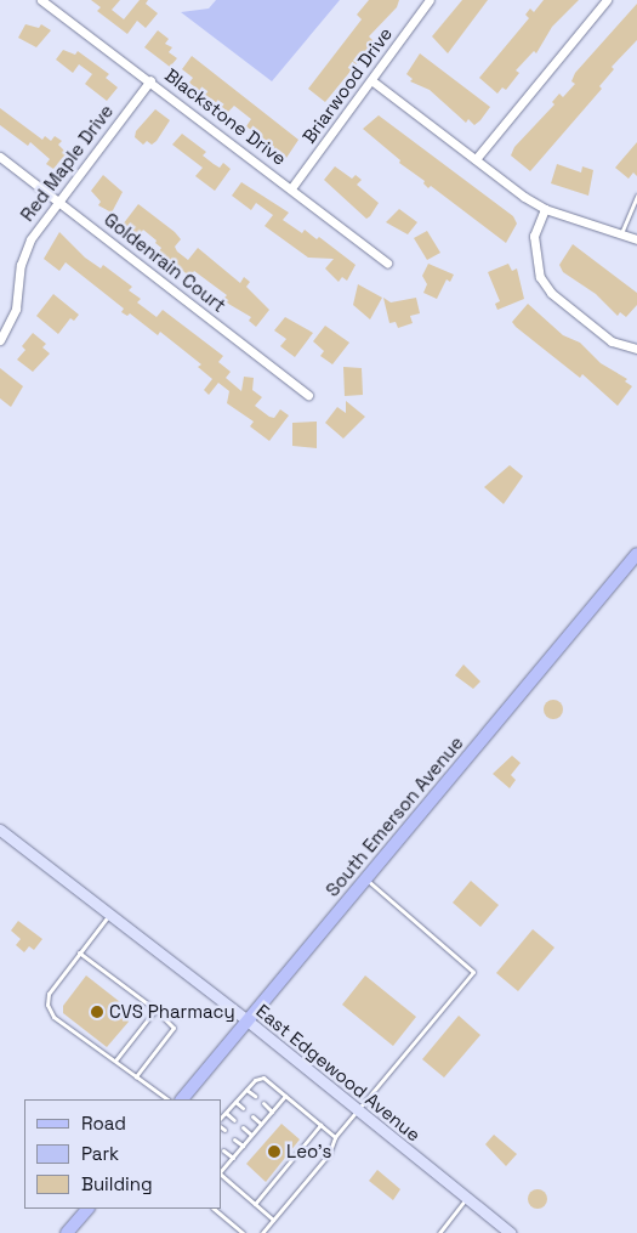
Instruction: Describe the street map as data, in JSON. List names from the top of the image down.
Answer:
{
  "streets": {
    "main road": ["South Emerson Avenue", "East Edgewood Avenue"],
    "street": [
      "Briarwood Drive",
      "Blackstone Drive",
      "Red Maple Drive",
      "Goldenrain Court"
    ]
  },
  "crossings": [
    ["Briarwood Drive", "Blackstone Drive"],
    ["Blackstone Drive", "Red Maple Drive"],
    ["Red Maple Drive", "Goldenrain Court"],
    ["South Emerson Avenue", "East Edgewood Avenue"]
  ],
  "places": ["CVS Pharmacy", "Leo's"],
  "legend": ["Road", "Park", "Building"]
}
